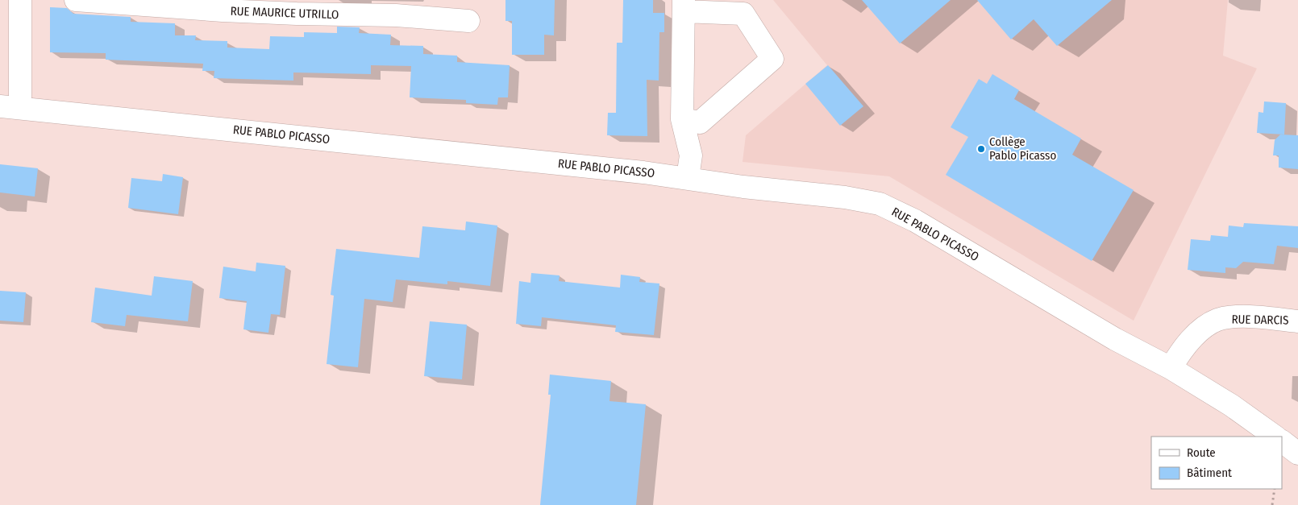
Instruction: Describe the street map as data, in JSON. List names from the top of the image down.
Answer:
{
  "streets": {
    "street": ["RUE MAURICE UTRILLO", "RUE PABLO PICASSO", "RUE DARCIS"]
  },
  "crossings": [
    ["RUE PABLO PICASSO", "RUE DARCIS"]
  ],
  "places": ["Collège Pablo Picasso"],
  "legend": ["Route", "Bâtiment"]
}
